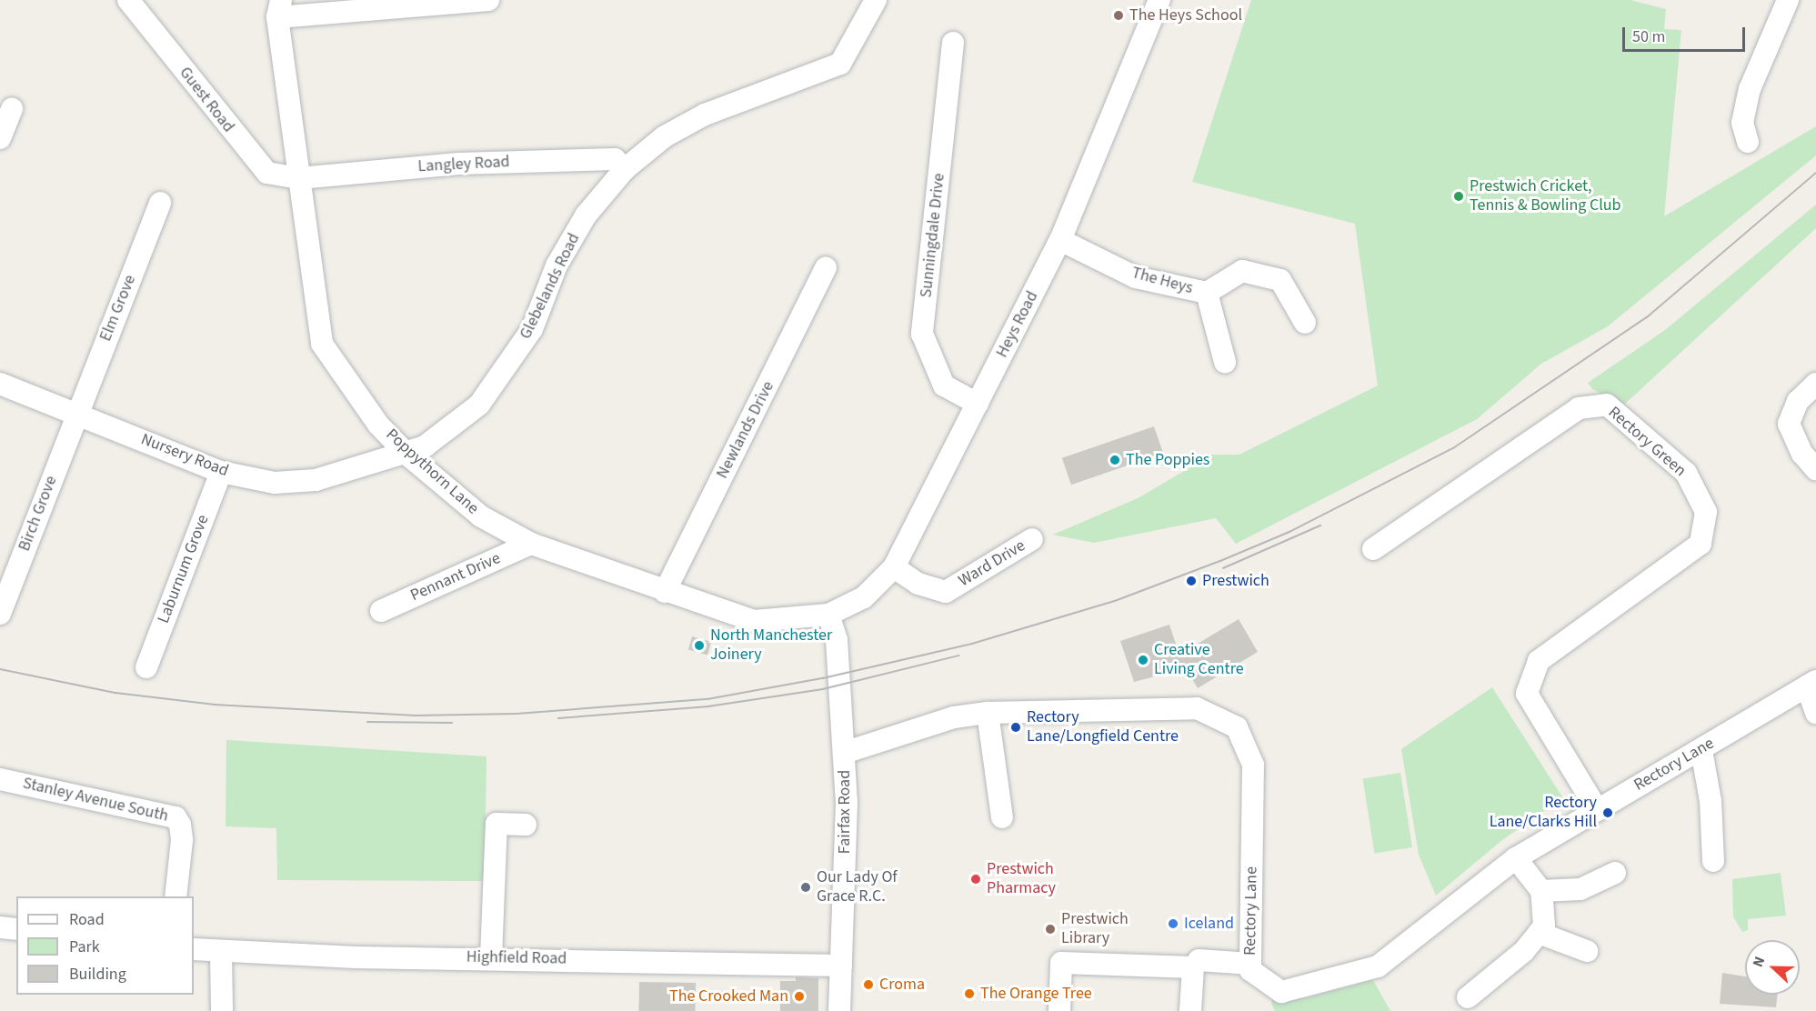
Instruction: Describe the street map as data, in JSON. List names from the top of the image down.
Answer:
{
  "streets": {
    "street": [
      "Guest Road",
      "Langley Road",
      "Sunningdale Drive",
      "The Heys",
      "Glebelands Road",
      "Elm Grove",
      "Heys Road",
      "Newlands Drive",
      "Rectory Green",
      "Nursery Road",
      "Poppythorn Lane",
      "Birch Grove",
      "Ward Drive",
      "Laburnum Grove",
      "Pennant Drive",
      "Rectory Lane",
      "Stanley Avenue South",
      "Fairfax Road",
      "Highfield Road"
    ]
  },
  "crossings": [
    ["Guest Road", "Langley Road"],
    ["Guest Road", "Poppythorn Lane"],
    ["Langley Road", "Glebelands Road"],
    ["Langley Road", "Poppythorn Lane"],
    ["Sunningdale Drive", "Heys Road"],
    ["The Heys", "Heys Road"],
    ["Glebelands Road", "Nursery Road"],
    ["Glebelands Road", "Poppythorn Lane"],
    ["Elm Grove", "Nursery Road"],
    ["Elm Grove", "Birch Grove"],
    ["Heys Road", "Poppythorn Lane"],
    ["Heys Road", "Ward Drive"],
    ["Heys Road", "Fairfax Road"],
    ["Newlands Drive", "Poppythorn Lane"],
    ["Rectory Green", "Rectory Lane"],
    ["Nursery Road", "Poppythorn Lane"],
    ["Nursery Road", "Birch Grove"],
    ["Nursery Road", "Laburnum Grove"],
    ["Poppythorn Lane", "Pennant Drive"],
    ["Poppythorn Lane", "Fairfax Road"],
    ["Rectory Lane", "Fairfax Road"],
    ["Fairfax Road", "Highfield Road"]
  ],
  "places": [
    "The Heys School",
    "Prestwich Cricket, Tennis & Bowling Club",
    "The Poppies",
    "Prestwich",
    "North Manchester Joinery",
    "Creative Living Centre",
    "Rectory Lane/Longfield Centre",
    "Rectory Lane/Clarks Hill",
    "Prestwich Pharmacy",
    "Our Lady Of Grace R.C.",
    "Iceland",
    "Prestwich Library",
    "Croma",
    "The Orange Tree",
    "The Crooked Man"
  ],
  "legend": ["Road", "Park", "Building"],
  "scale_bar": "50 m",
  "north": "left"
}
